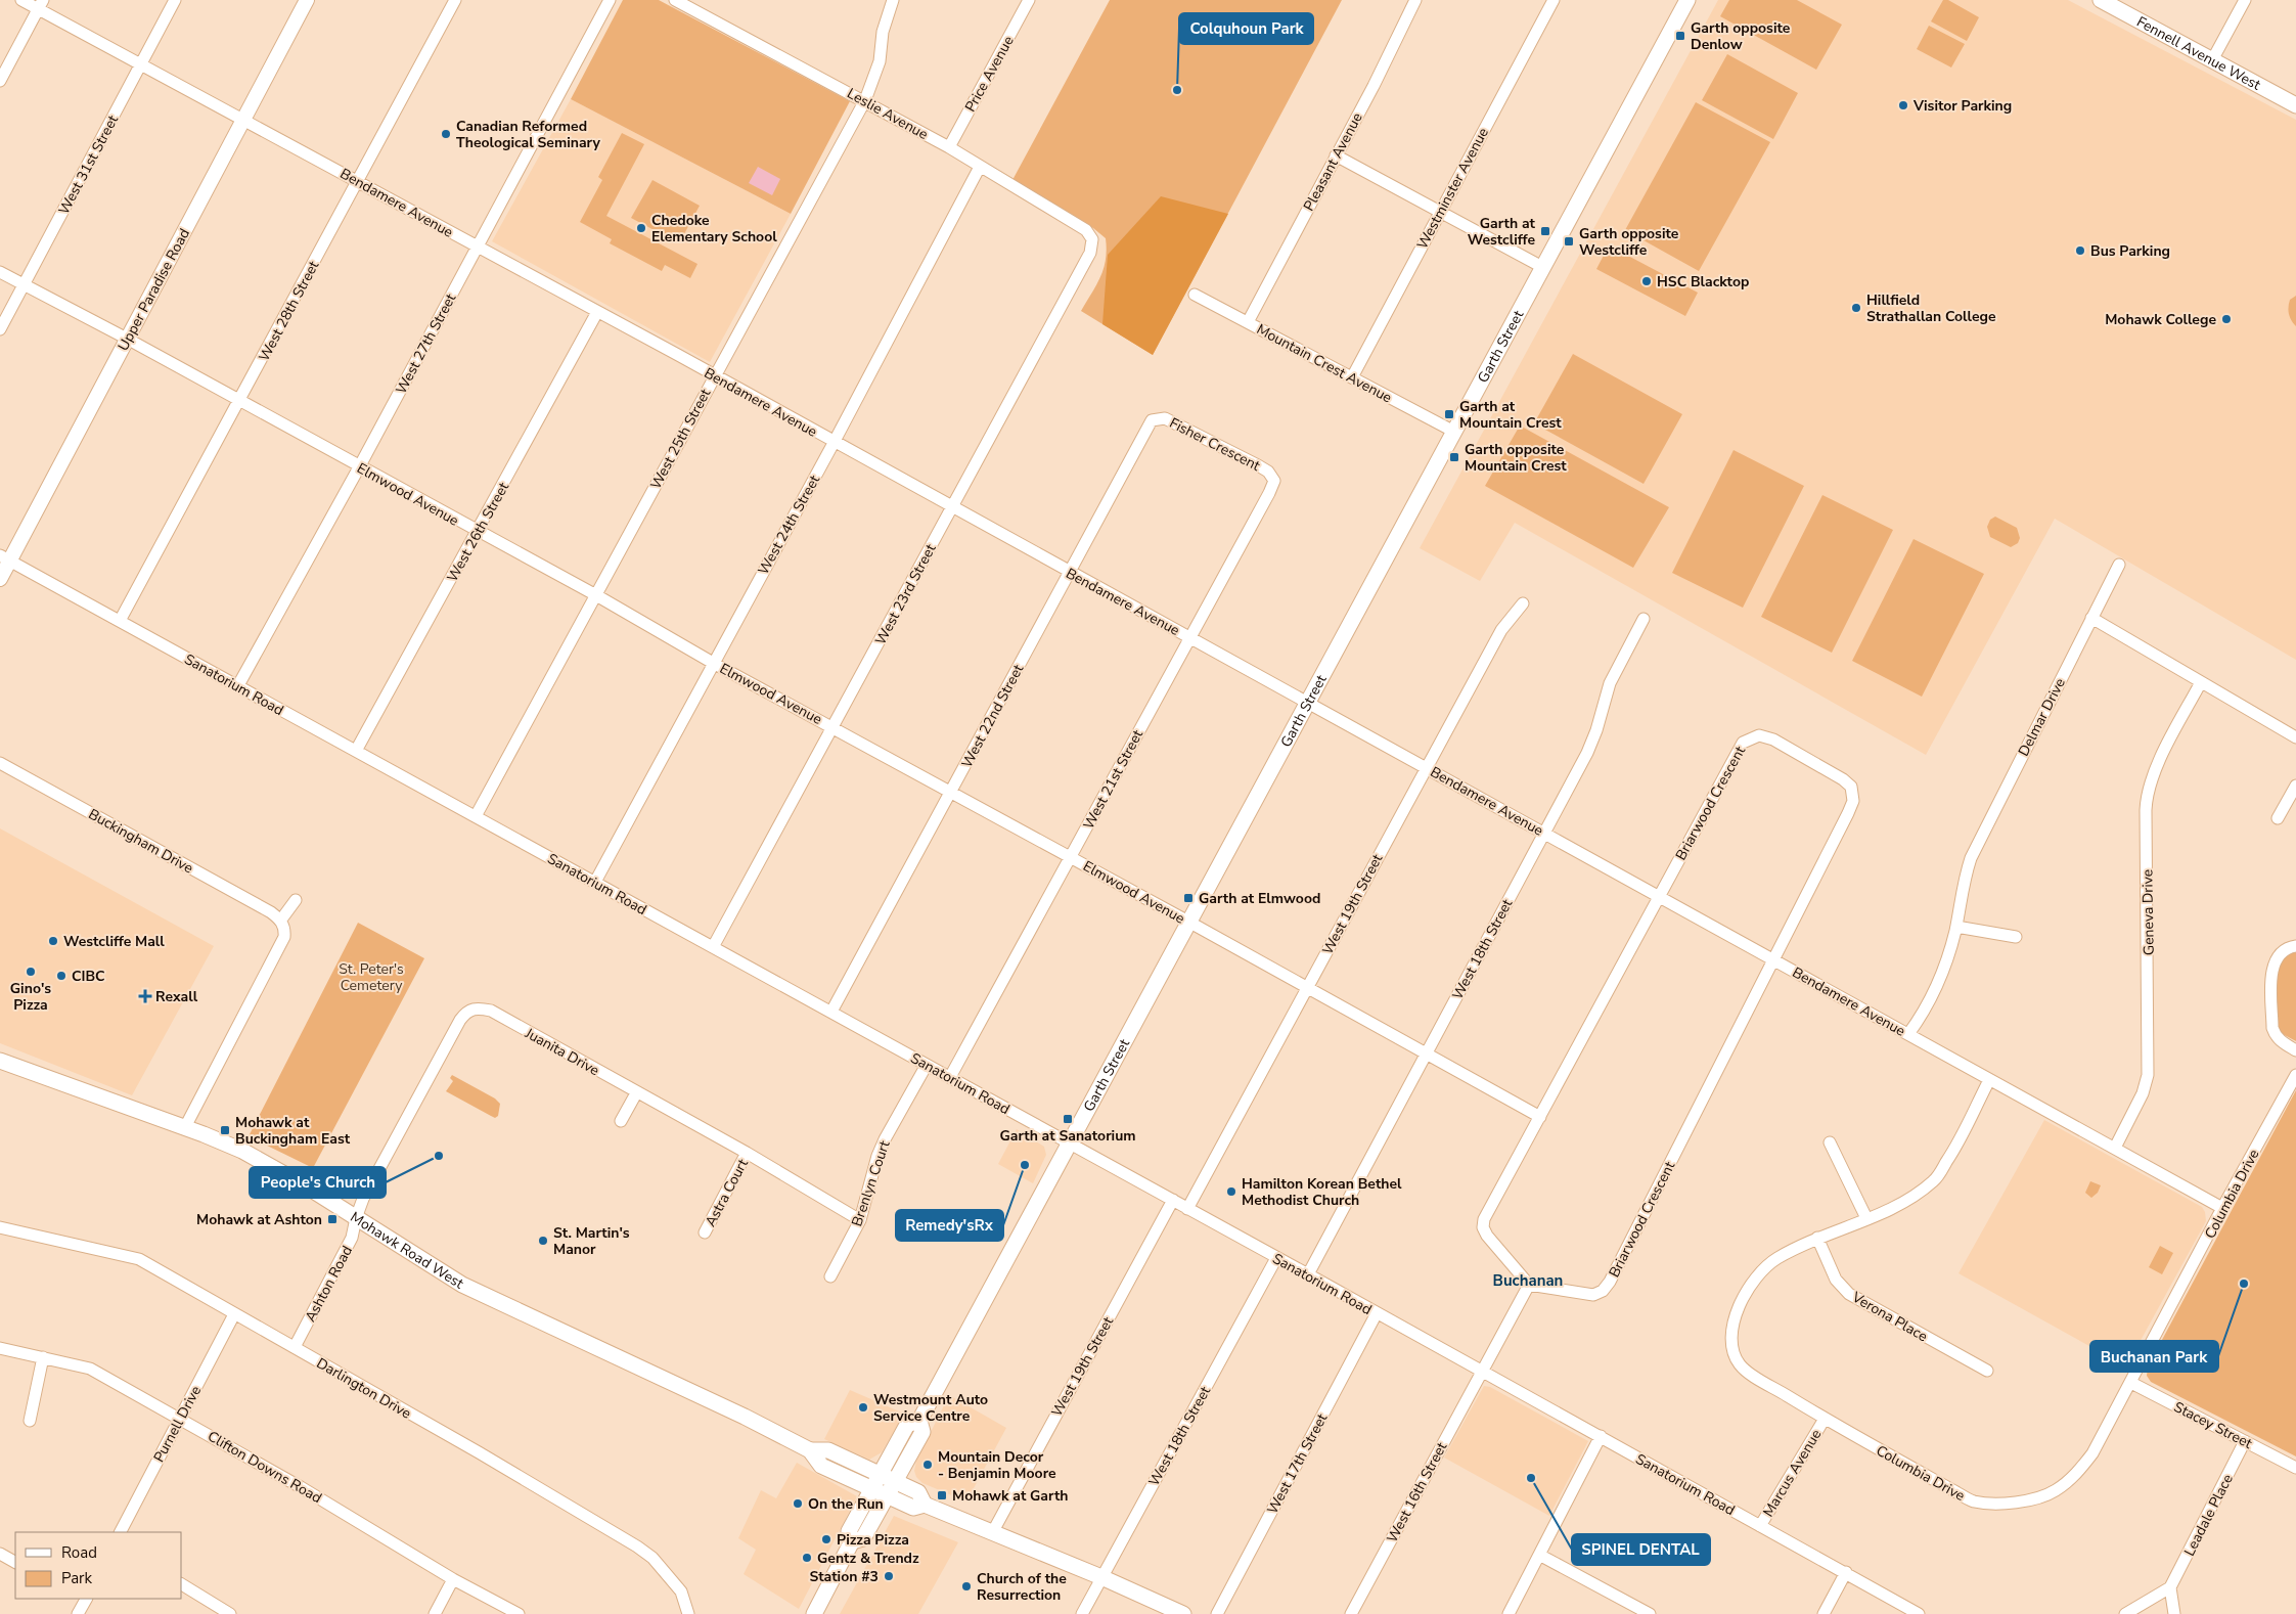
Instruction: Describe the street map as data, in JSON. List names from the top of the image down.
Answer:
{
  "streets": {
    "main road": ["Fennell Avenue West", "Garth Street", "Mohawk Road West"],
    "street": [
      "Price Avenue",
      "Leslie Avenue",
      "Pleasant Avenue",
      "West 31st Street",
      "Westminster Avenue",
      "Bendamere Avenue",
      "Upper Paradise Road",
      "West 28th Street",
      "West 27th Street",
      "Mountain Crest Avenue",
      "West 25th Street",
      "Fisher Crescent",
      "Elmwood Avenue",
      "West 24th Street",
      "West 26th Street",
      "West 23rd Street",
      "Sanatorium Road",
      "West 22nd Street",
      "Delmar Drive",
      "West 21st Street",
      "Briarwood Crescent",
      "Buckingham Drive",
      "West 19th Street",
      "Geneva Drive",
      "West 18th Street",
      "Juanita Drive",
      "Brenlyn Court",
      "Astra Court",
      "Columbia Drive",
      "Ashton Road",
      "Verona Place",
      "Darlington Drive",
      "Purnell Drive",
      "Stacey Street",
      "West 17th Street",
      "Clifton Downs Road",
      "Marcus Avenue",
      "West 16th Street",
      "Leadale Place"
    ]
  },
  "crossings": [
    ["Price Avenue", "Leslie Avenue"],
    ["Leslie Avenue", "West 25th Street"],
    ["Leslie Avenue", "West 24th Street"],
    ["Leslie Avenue", "West 23rd Street"],
    ["Pleasant Avenue", "Mountain Crest Avenue"],
    ["West 31st Street", "Bendamere Avenue"],
    ["West 31st Street", "Elmwood Avenue"],
    ["Westminster Avenue", "Mountain Crest Avenue"],
    ["Bendamere Avenue", "Upper Paradise Road"],
    ["Bendamere Avenue", "West 28th Street"],
    ["Bendamere Avenue", "West 27th Street"],
    ["Bendamere Avenue", "Garth Street"],
    ["Bendamere Avenue", "West 25th Street"],
    ["Bendamere Avenue", "West 24th Street"],
    ["Bendamere Avenue", "West 26th Street"],
    ["Bendamere Avenue", "West 23rd Street"],
    ["Bendamere Avenue", "West 22nd Street"],
    ["Bendamere Avenue", "Delmar Drive"],
    ["Bendamere Avenue", "West 21st Street"],
    ["Bendamere Avenue", "Briarwood Crescent"],
    ["Bendamere Avenue", "West 19th Street"],
    ["Bendamere Avenue", "Geneva Drive"],
    ["Bendamere Avenue", "West 18th Street"],
    ["Bendamere Avenue", "Columbia Drive"],
    ["Upper Paradise Road", "Elmwood Avenue"],
    ["Upper Paradise Road", "Sanatorium Road"],
    ["West 28th Street", "Elmwood Avenue"],
    ["West 28th Street", "Sanatorium Road"],
    ["West 27th Street", "Elmwood Avenue"],
    ["West 27th Street", "Sanatorium Road"],
    ["Garth Street", "Mountain Crest Avenue"],
    ["Garth Street", "Elmwood Avenue"],
    ["Garth Street", "Sanatorium Road"],
    ["Garth Street", "Mohawk Road West"],
    ["West 25th Street", "Elmwood Avenue"],
    ["West 25th Street", "Sanatorium Road"],
    ["Fisher Crescent", "West 22nd Street"],
    ["Fisher Crescent", "West 21st Street"],
    ["Elmwood Avenue", "West 24th Street"],
    ["Elmwood Avenue", "West 26th Street"],
    ["Elmwood Avenue", "West 23rd Street"],
    ["Elmwood Avenue", "West 22nd Street"],
    ["Elmwood Avenue", "West 21st Street"],
    ["Elmwood Avenue", "Briarwood Crescent"],
    ["Elmwood Avenue", "West 19th Street"],
    ["Elmwood Avenue", "West 18th Street"],
    ["West 24th Street", "Sanatorium Road"],
    ["West 26th Street", "Sanatorium Road"],
    ["West 23rd Street", "Sanatorium Road"],
    ["Sanatorium Road", "West 22nd Street"],
    ["Sanatorium Road", "West 21st Street"],
    ["Sanatorium Road", "West 19th Street"],
    ["Sanatorium Road", "West 18th Street"],
    ["Sanatorium Road", "Brenlyn Court"],
    ["Sanatorium Road", "West 17th Street"],
    ["Sanatorium Road", "Marcus Avenue"],
    ["Sanatorium Road", "West 16th Street"],
    ["West 19th Street", "Mohawk Road West"],
    ["West 18th Street", "Mohawk Road West"],
    ["Juanita Drive", "Brenlyn Court"],
    ["Juanita Drive", "Astra Court"],
    ["Juanita Drive", "Mohawk Road West"],
    ["Juanita Drive", "Ashton Road"],
    ["Columbia Drive", "Verona Place"],
    ["Columbia Drive", "Stacey Street"],
    ["Columbia Drive", "Marcus Avenue"],
    ["Mohawk Road West", "Ashton Road"],
    ["Ashton Road", "Darlington Drive"],
    ["Darlington Drive", "Purnell Drive"],
    ["Purnell Drive", "Clifton Downs Road"],
    ["Stacey Street", "Leadale Place"]
  ],
  "districts": ["Buchanan"],
  "parks": ["St. Peter's Cemetery"],
  "places": {
    "transit": [
      "Garth opposite Denlow",
      "Garth at Westcliffe",
      "Garth opposite Westcliffe",
      "Garth at Mountain Crest",
      "Garth opposite Mountain Crest",
      "Garth at Elmwood",
      "Garth at Sanatorium",
      "Mohawk at Buckingham East",
      "Mohawk at Ashton",
      "Mohawk at Garth"
    ],
    "other": [
      "Colquhoun Park",
      "Visitor Parking",
      "Canadian Reformed Theological Seminary",
      "Chedoke Elementary School",
      "Bus Parking",
      "HSC Blacktop",
      "Hillfield Strathallan College",
      "Mohawk College",
      "Westcliffe Mall",
      "Gino's Pizza",
      "CIBC",
      "People's Church",
      "Remedy'sRx",
      "Hamilton Korean Bethel Methodist Church",
      "St. Martin's Manor",
      "Buchanan Park",
      "Westmount Auto Service Centre",
      "Mountain Decor - Benjamin Moore",
      "SPINEL DENTAL",
      "On the Run",
      "Pizza Pizza",
      "Gentz & Trendz",
      "Station #3",
      "Church of the Resurrection"
    ],
    "health": ["Rexall"]
  },
  "legend": ["Road", "Park"]
}
